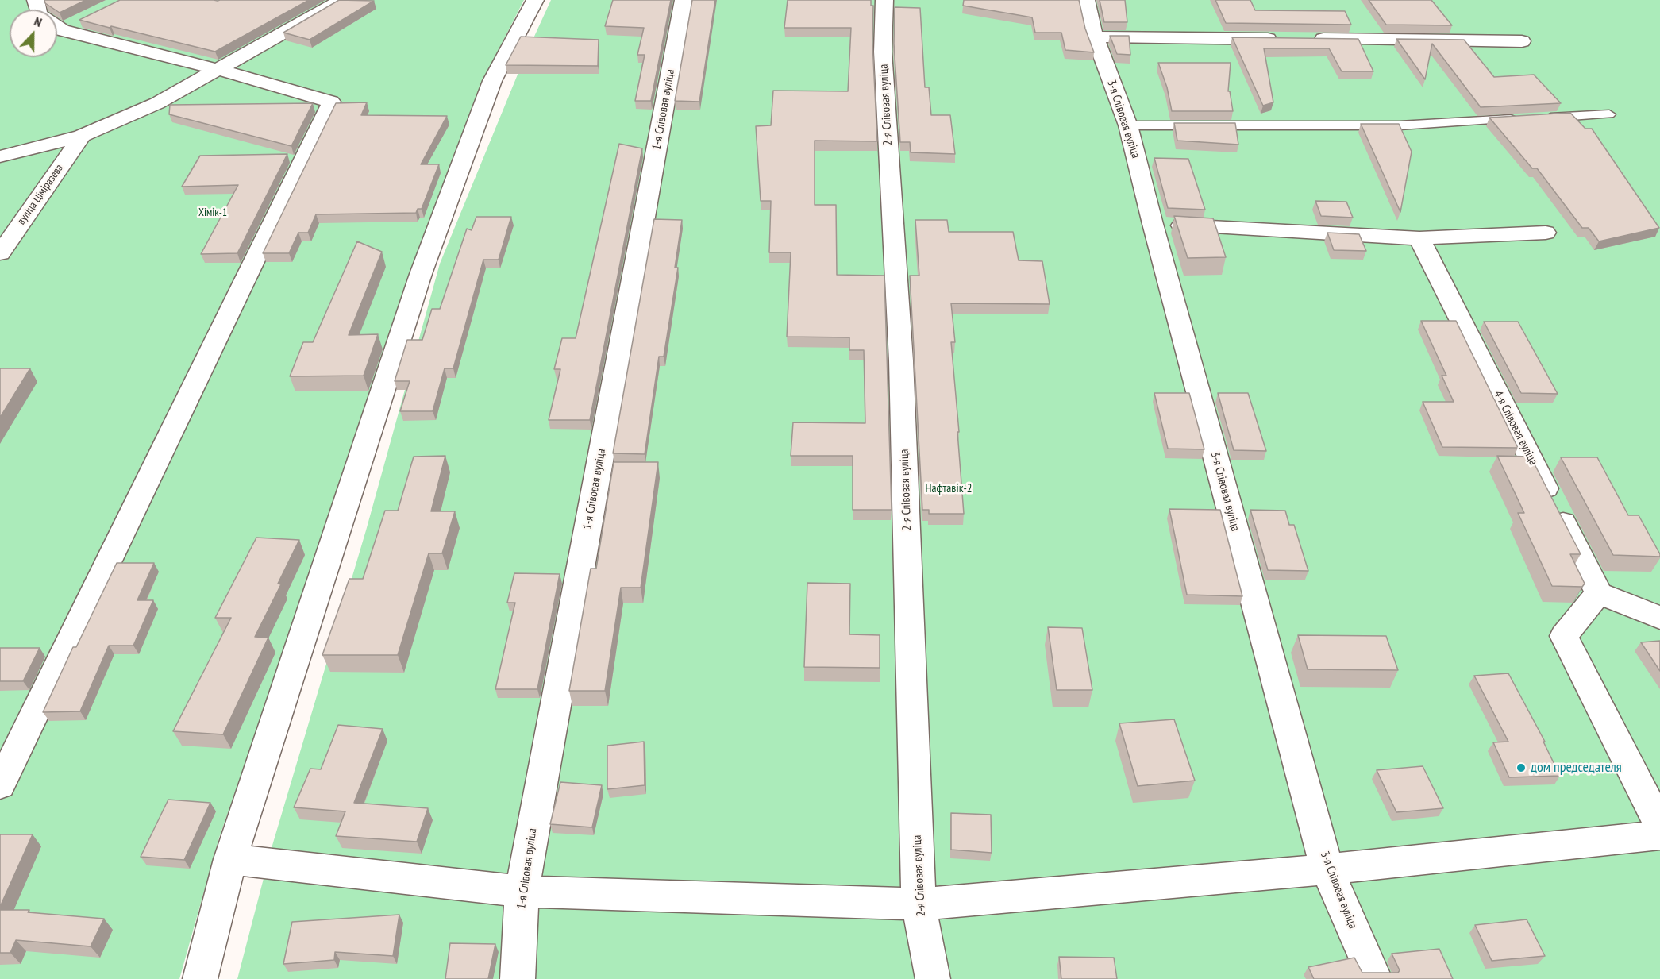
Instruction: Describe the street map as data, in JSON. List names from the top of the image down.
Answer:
{
  "streets": {
    "street": [
      "2-я Слівовая вуліца",
      "1-я Слівовая вуліца",
      "3-я Слівовая вуліца",
      "вуліца Ціміразева",
      "4-я Слівовая вуліца"
    ]
  },
  "parks": ["Хімік-1", "Нафтавік-2"],
  "places": ["дом председателя"],
  "north": "top"
}
